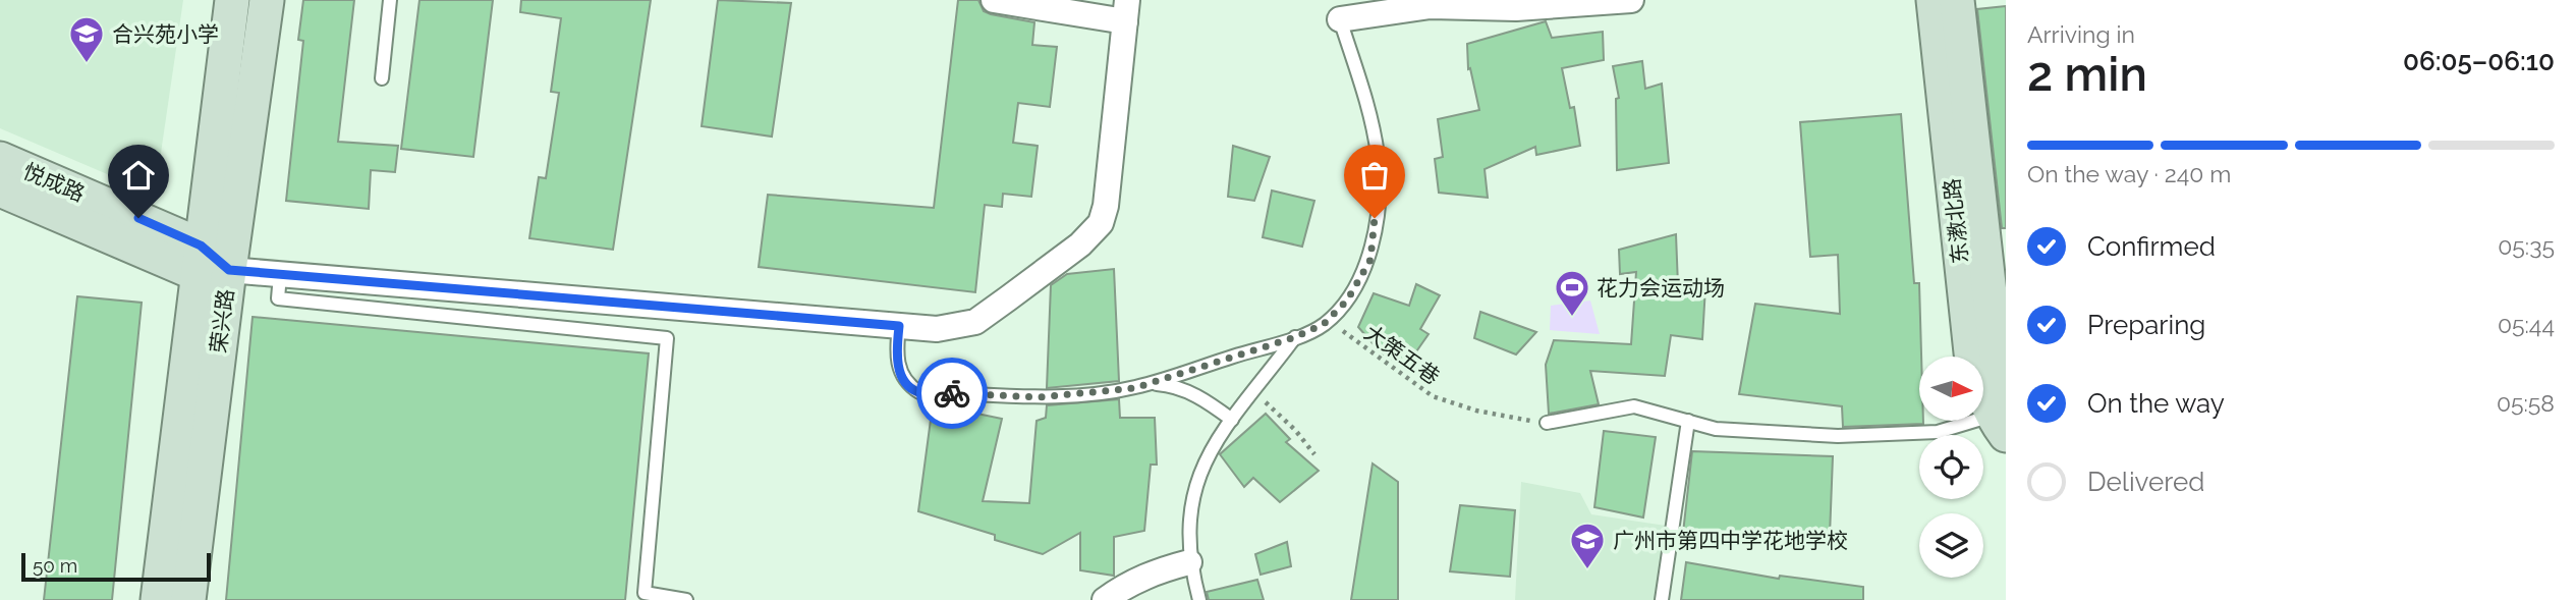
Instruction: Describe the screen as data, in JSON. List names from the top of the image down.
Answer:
{
  "streets": {
    "street": ["悦成路", "东漖北路", "荣兴路"],
    "path": ["大策五巷"]
  },
  "crossings": [
    ["悦成路", "荣兴路"]
  ],
  "places": {
    "school or university": ["合兴苑小学", "广州市第四中学花地学校"],
    "sports": ["花力会运动场"]
  },
  "scale_bar": "50 m",
  "north": "right",
  "page": {
    "heading": ["2 min", "Arriving in", "06:05–06:10"],
    "bar": "On the way · 240 m",
    "list": [
      ["Confirmed", "05:35"],
      ["Preparing", "05:44"],
      ["On the way", "05:58"],
      "Delivered"
    ],
    "scale": "50 m"
  }
}
